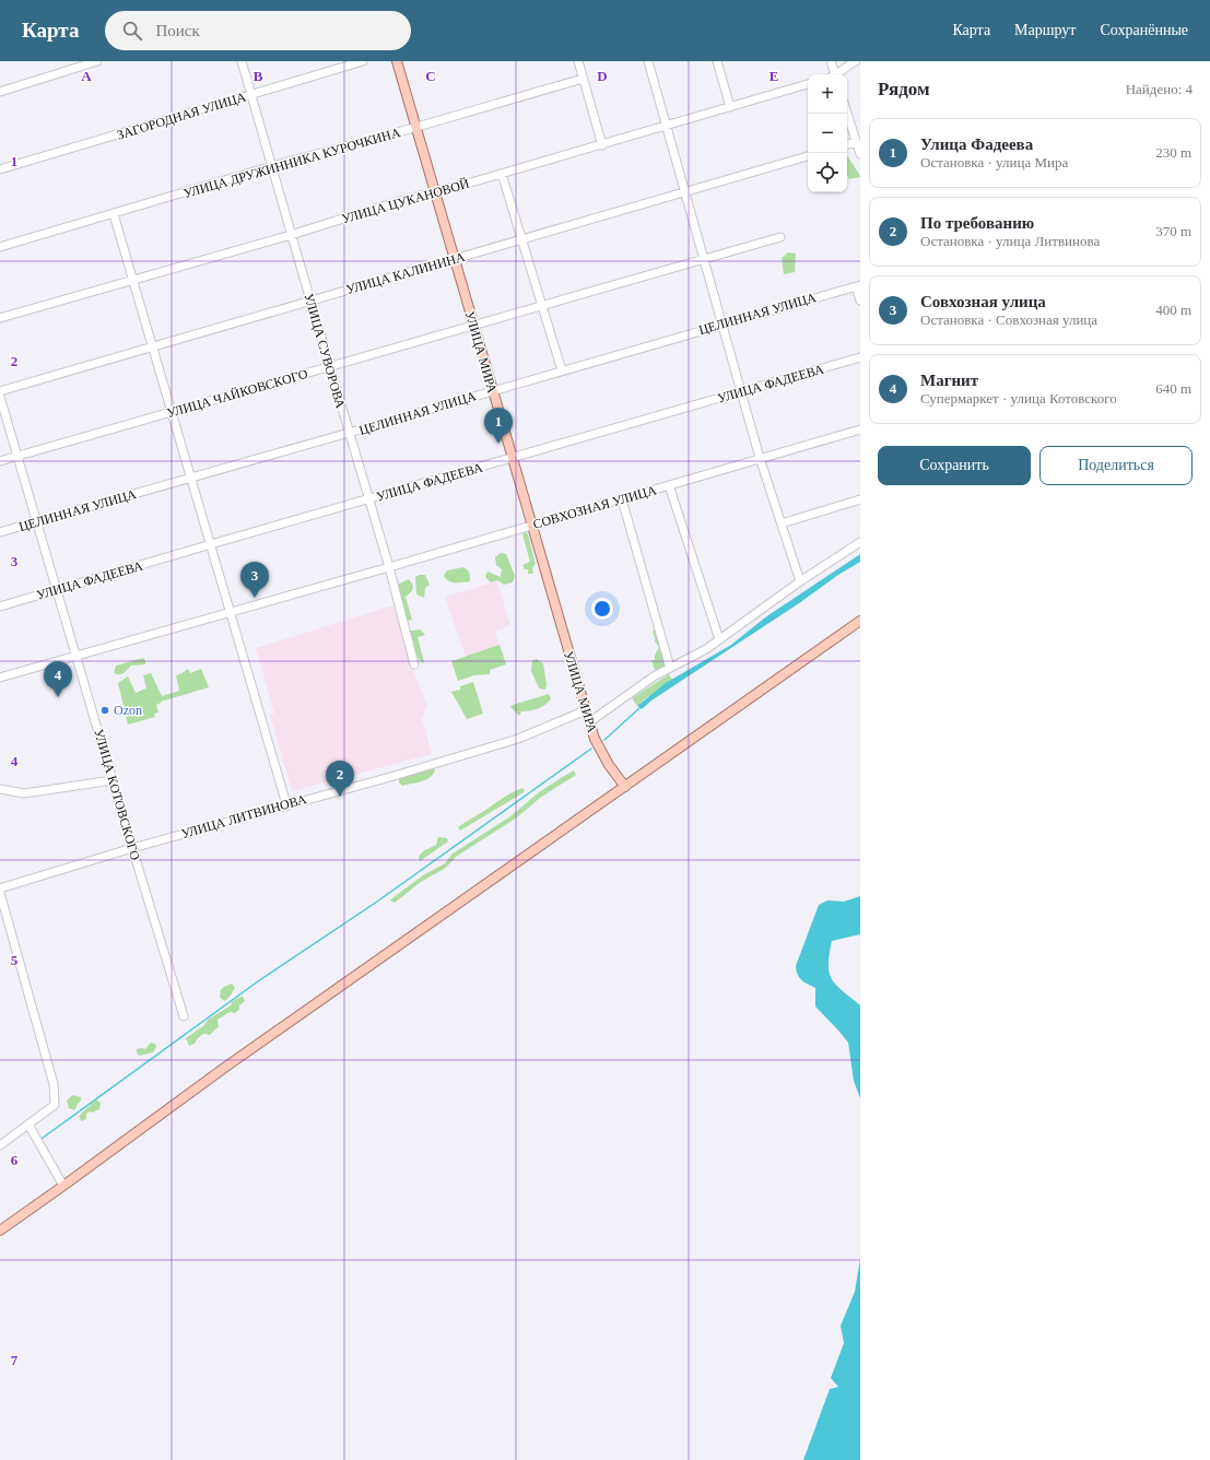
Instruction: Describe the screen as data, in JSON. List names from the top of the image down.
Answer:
{
  "streets": {
    "main road": ["УЛИЦА МИРА"],
    "street": [
      "ЗАГОРОДНАЯ УЛИЦА",
      "УЛИЦА ДРУЖИННИКА КУРОЧКИНА",
      "УЛИЦА ЦУКАНОВОЙ",
      "УЛИЦА КАЛИНИНА",
      "ЦЕЛИННАЯ УЛИЦА",
      "УЛИЦА СУВОРОВА",
      "УЛИЦА ФАДЕЕВА",
      "УЛИЦА ЧАЙКОВСКОГО",
      "СОВХОЗНАЯ УЛИЦА",
      "УЛИЦА КОТОВСКОГО",
      "УЛИЦА ЛИТВИНОВА"
    ]
  },
  "crossings": [
    ["ЗАГОРОДНАЯ УЛИЦА", "УЛИЦА СУВОРОВА"],
    ["УЛИЦА ДРУЖИННИКА КУРОЧКИНА", "УЛИЦА СУВОРОВА"],
    ["УЛИЦА ДРУЖИННИКА КУРОЧКИНА", "УЛИЦА МИРА"],
    ["УЛИЦА ЦУКАНОВОЙ", "УЛИЦА СУВОРОВА"],
    ["УЛИЦА ЦУКАНОВОЙ", "УЛИЦА МИРА"],
    ["УЛИЦА КАЛИНИНА", "УЛИЦА СУВОРОВА"],
    ["УЛИЦА КАЛИНИНА", "УЛИЦА МИРА"],
    ["ЦЕЛИННАЯ УЛИЦА", "УЛИЦА СУВОРОВА"],
    ["ЦЕЛИННАЯ УЛИЦА", "УЛИЦА МИРА"],
    ["ЦЕЛИННАЯ УЛИЦА", "УЛИЦА КОТОВСКОГО"],
    ["УЛИЦА СУВОРОВА", "УЛИЦА ФАДЕЕВА"],
    ["УЛИЦА СУВОРОВА", "УЛИЦА ЧАЙКОВСКОГО"],
    ["УЛИЦА СУВОРОВА", "СОВХОЗНАЯ УЛИЦА"],
    ["УЛИЦА МИРА", "УЛИЦА ФАДЕЕВА"],
    ["УЛИЦА МИРА", "УЛИЦА ЧАЙКОВСКОГО"],
    ["УЛИЦА МИРА", "СОВХОЗНАЯ УЛИЦА"],
    ["УЛИЦА МИРА", "УЛИЦА ЛИТВИНОВА"],
    ["УЛИЦА ФАДЕЕВА", "УЛИЦА КОТОВСКОГО"],
    ["УЛИЦА ЧАЙКОВСКОГО", "УЛИЦА КОТОВСКОГО"],
    ["СОВХОЗНАЯ УЛИЦА", "УЛИЦА КОТОВСКОГО"],
    ["УЛИЦА КОТОВСКОГО", "УЛИЦА ЛИТВИНОВА"]
  ],
  "places": ["Ozon"],
  "page": {
    "header": "Карта",
    "search": "Поиск",
    "nav": ["Карта", "Маршрут", "Сохранённые"],
    "heading": ["Рядом", "Найдено: 4"],
    "map_buttons": ["+", "−"],
    "list": [
      {
        "mark": "1",
        "name": "Улица Фадеева",
        "note": "Остановка · улица Мира",
        "value": "230 m"
      },
      {
        "mark": "2",
        "name": "По требованию",
        "note": "Остановка · улица Литвинова",
        "value": "370 m"
      },
      {
        "mark": "3",
        "name": "Совхозная улица",
        "note": "Остановка · Совхозная улица",
        "value": "400 m"
      },
      {
        "mark": "4",
        "name": "Магнит",
        "note": "Супермаркет · улица Котовского",
        "value": "640 m"
      }
    ],
    "pins": [
      "1",
      "3",
      "4",
      "2"
    ],
    "buttons": ["Сохранить", "Поделиться"]
  },
  "grid": {
    "columns": [
      "A",
      "B",
      "C",
      "D",
      "E"
    ],
    "rows": [
      "1",
      "2",
      "3",
      "4",
      "5",
      "6",
      "7"
    ]
  }
}
